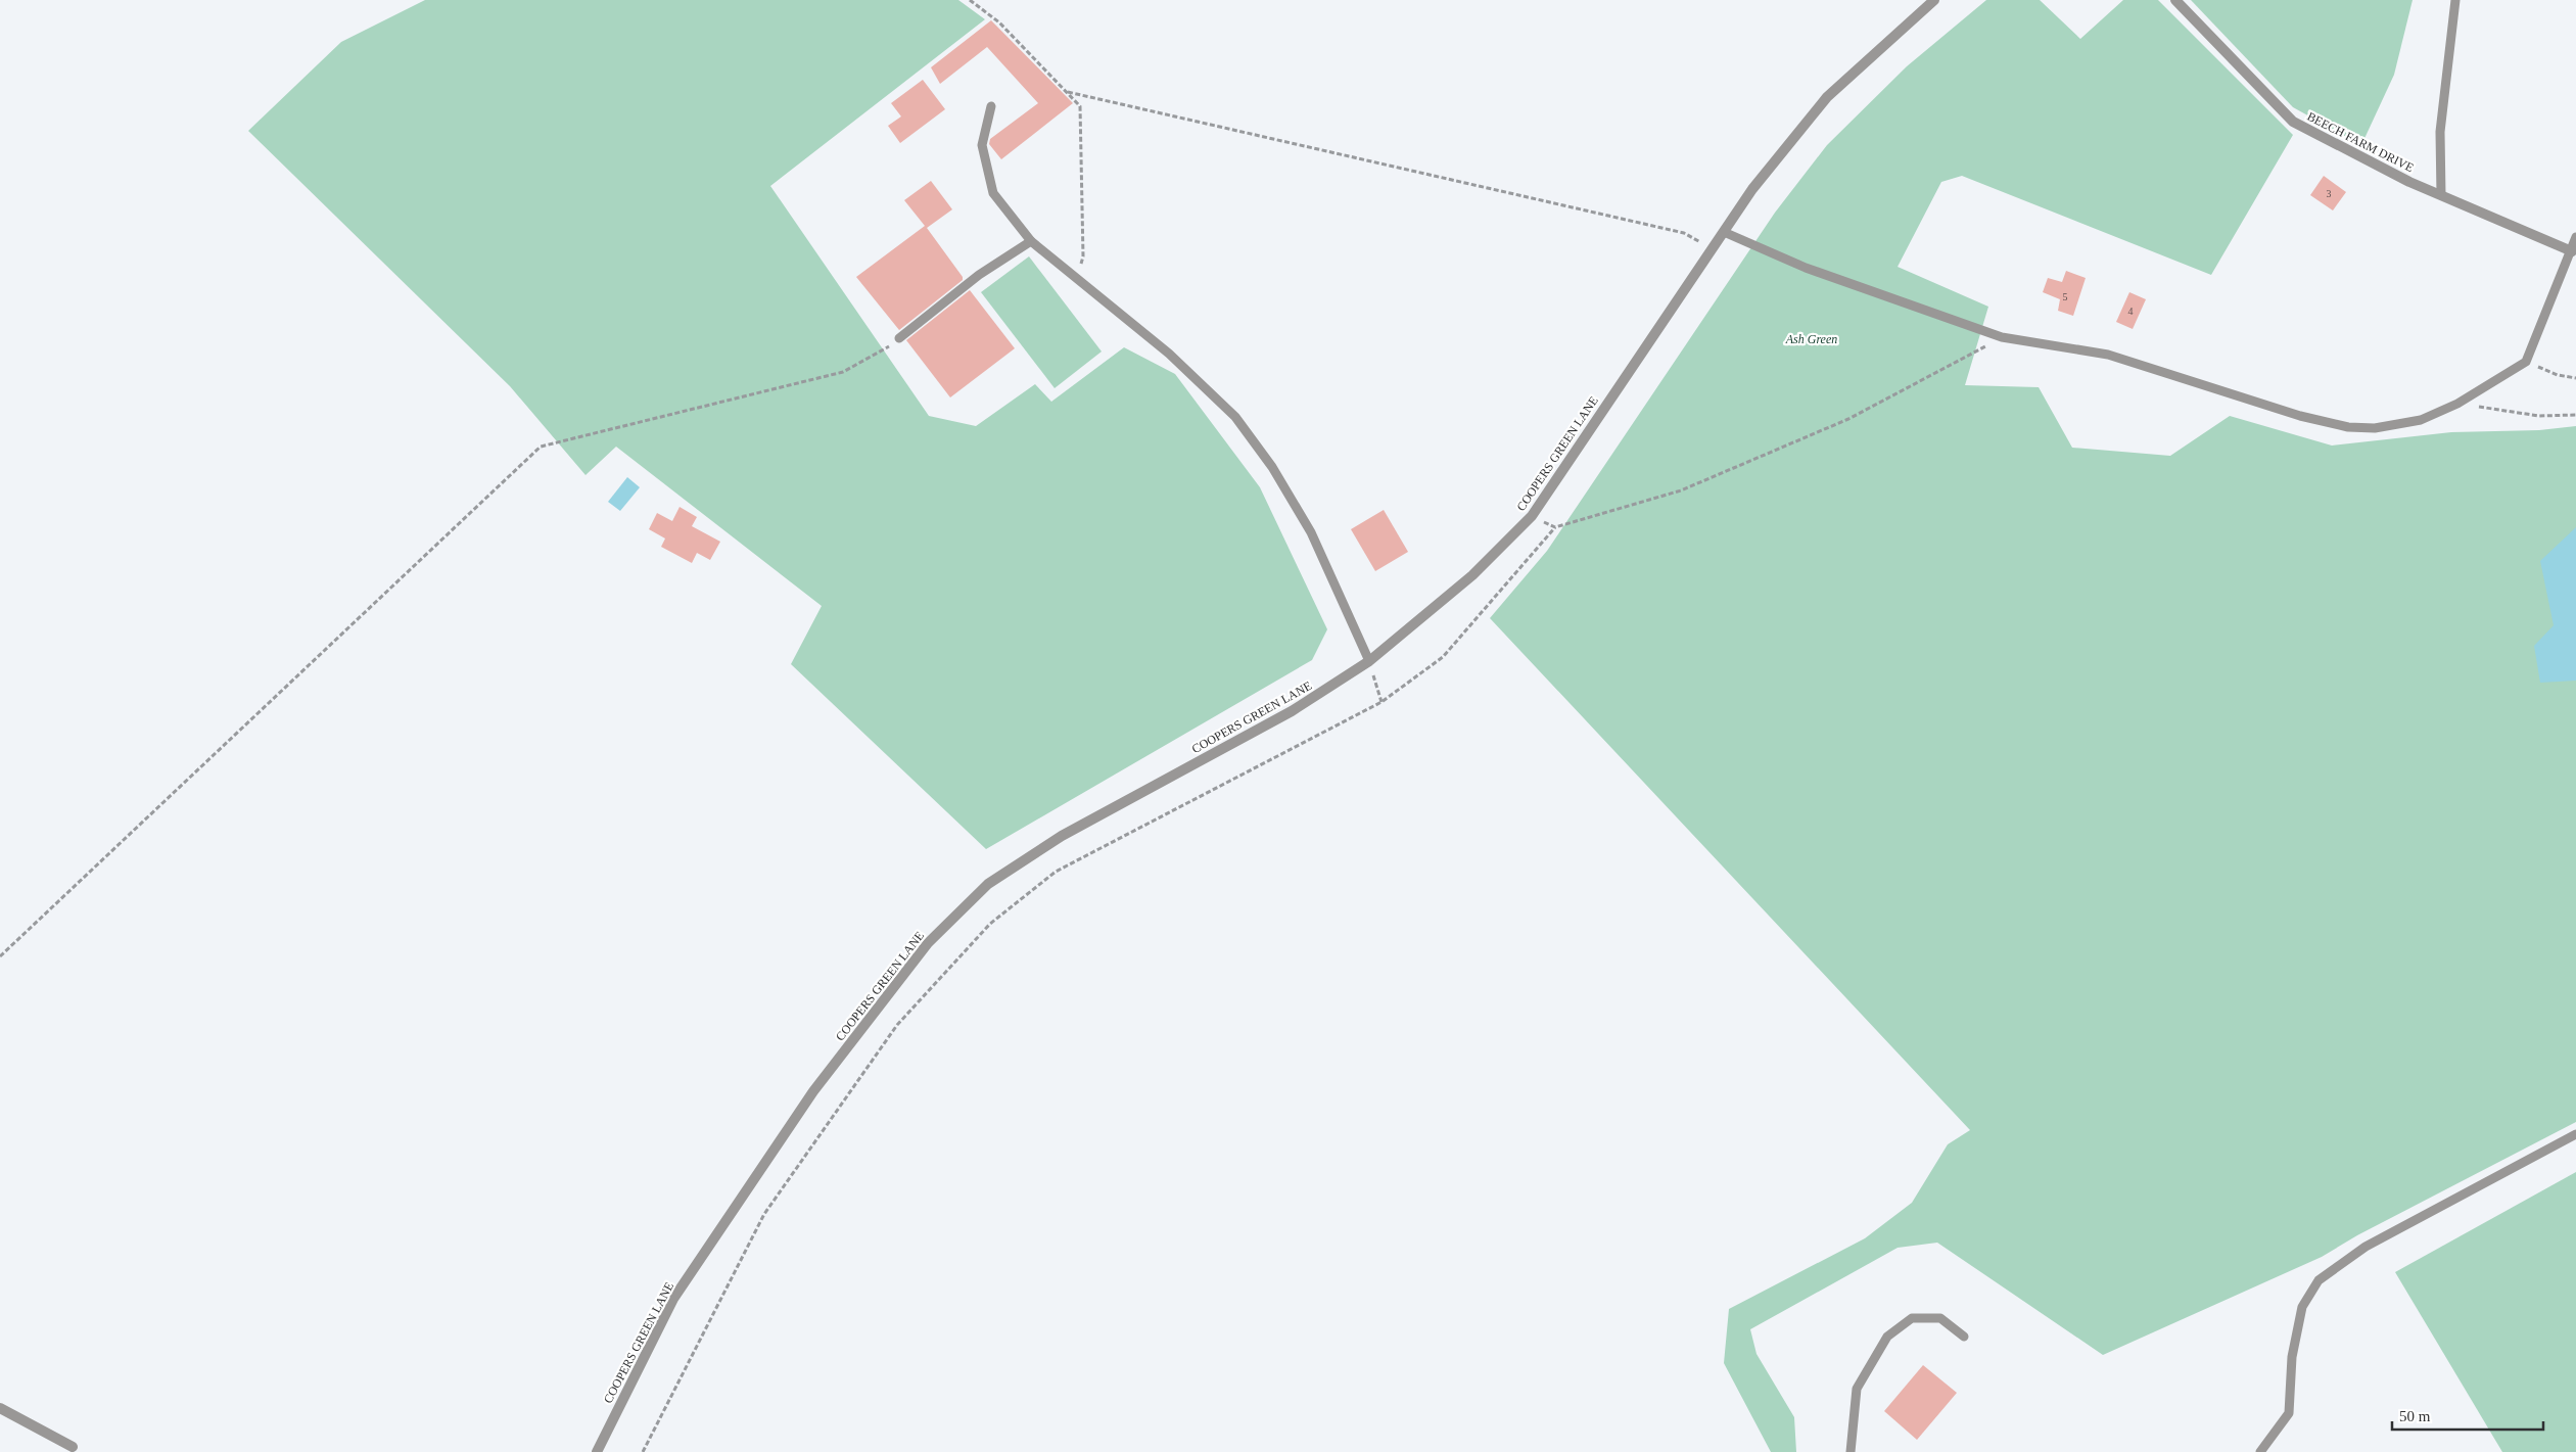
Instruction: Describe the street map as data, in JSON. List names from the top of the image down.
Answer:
{
  "streets": {
    "street": ["BEECH FARM DRIVE", "COOPERS GREEN LANE"]
  },
  "parks": ["Ash Green"],
  "house_numbers": ["3", "5", "4"],
  "scale_bar": "50 m"
}
